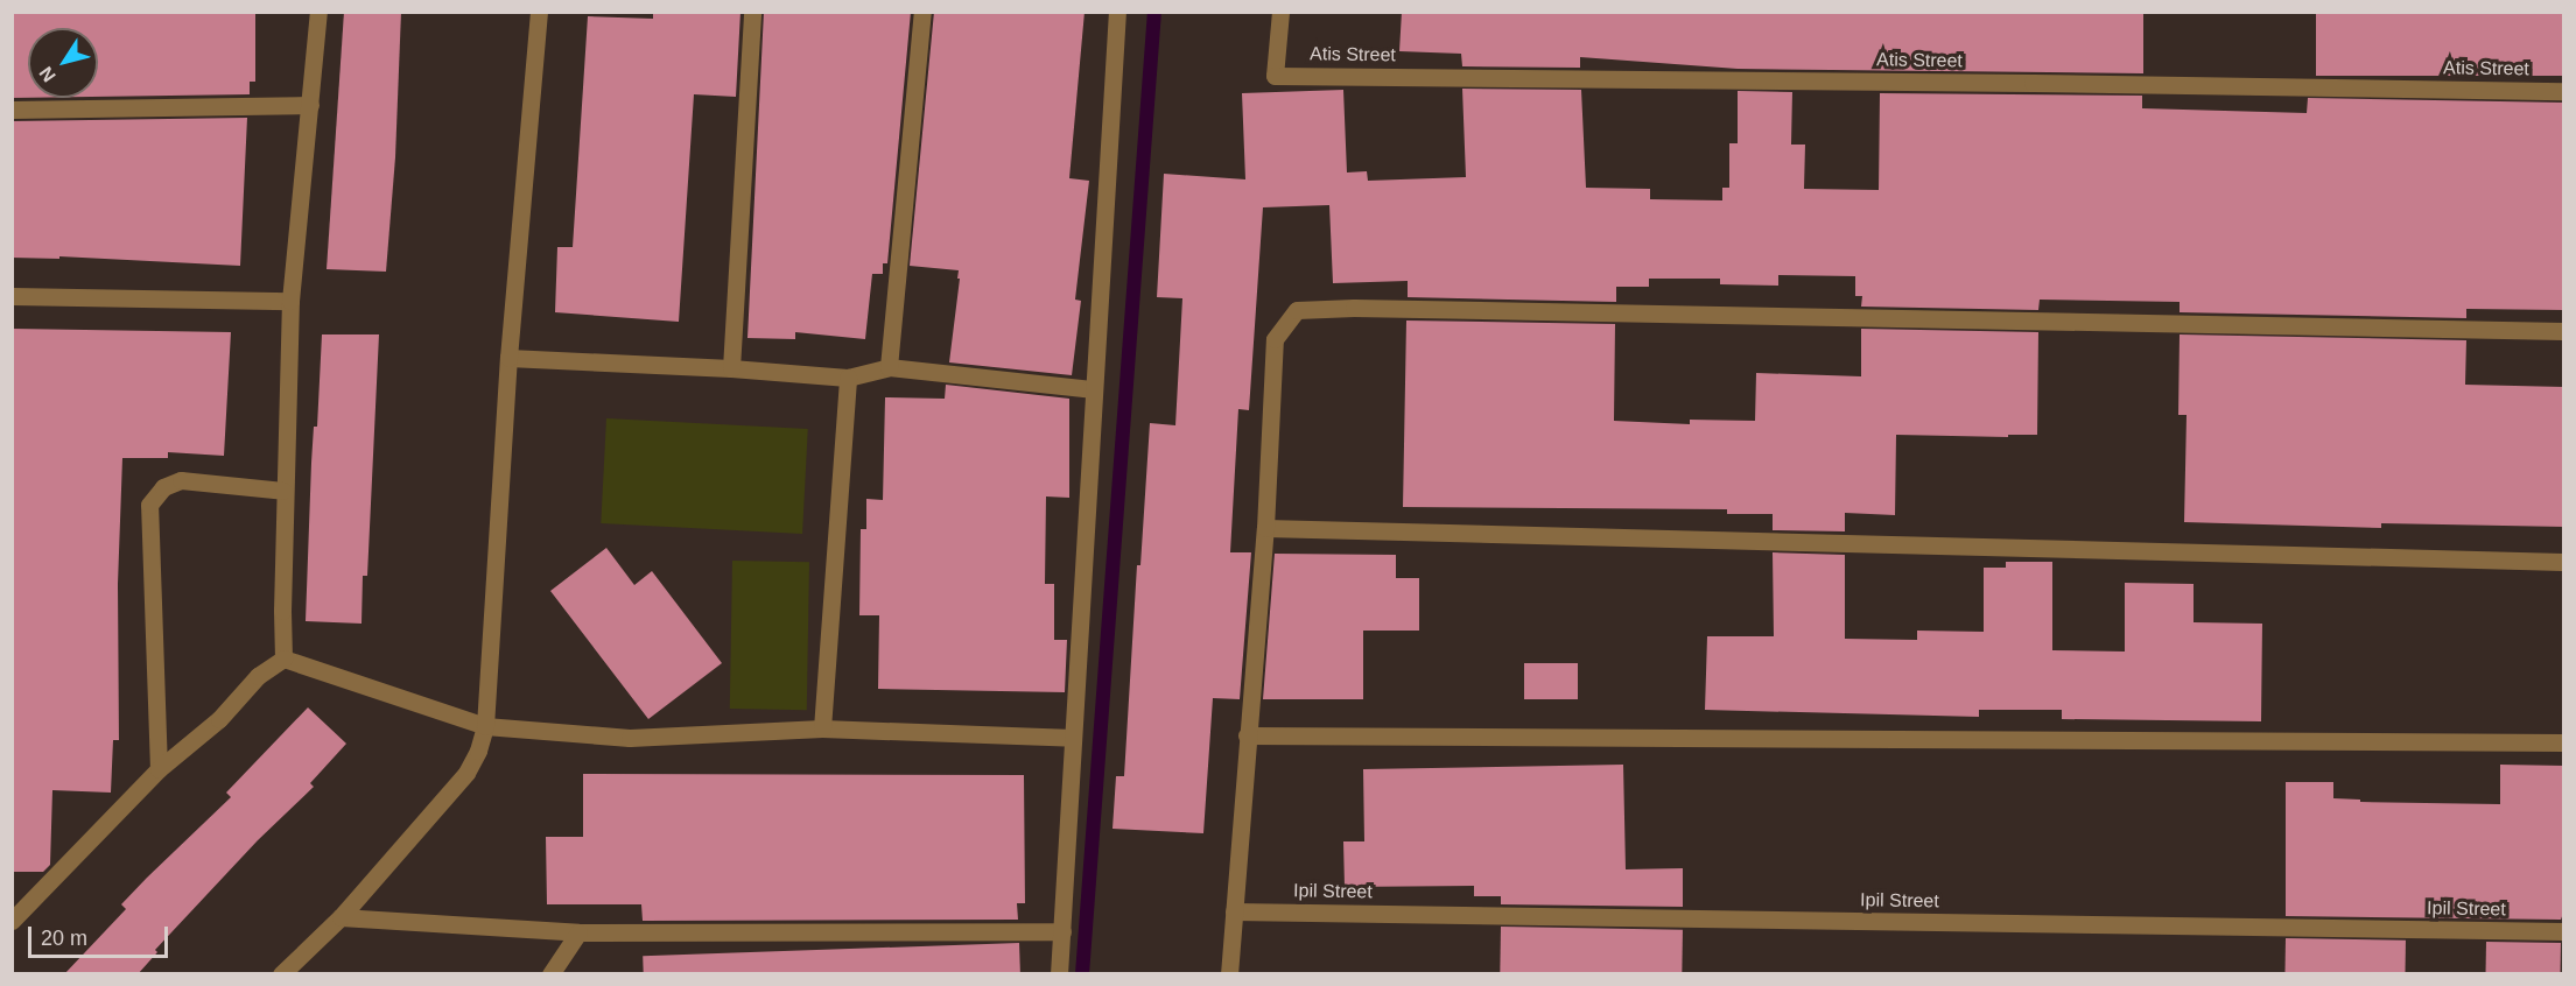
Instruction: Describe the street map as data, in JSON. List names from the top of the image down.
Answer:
{
  "streets": {
    "street": ["Atis Street", "Ipil Street"]
  },
  "scale_bar": "20 m",
  "north": "bottom left"
}
